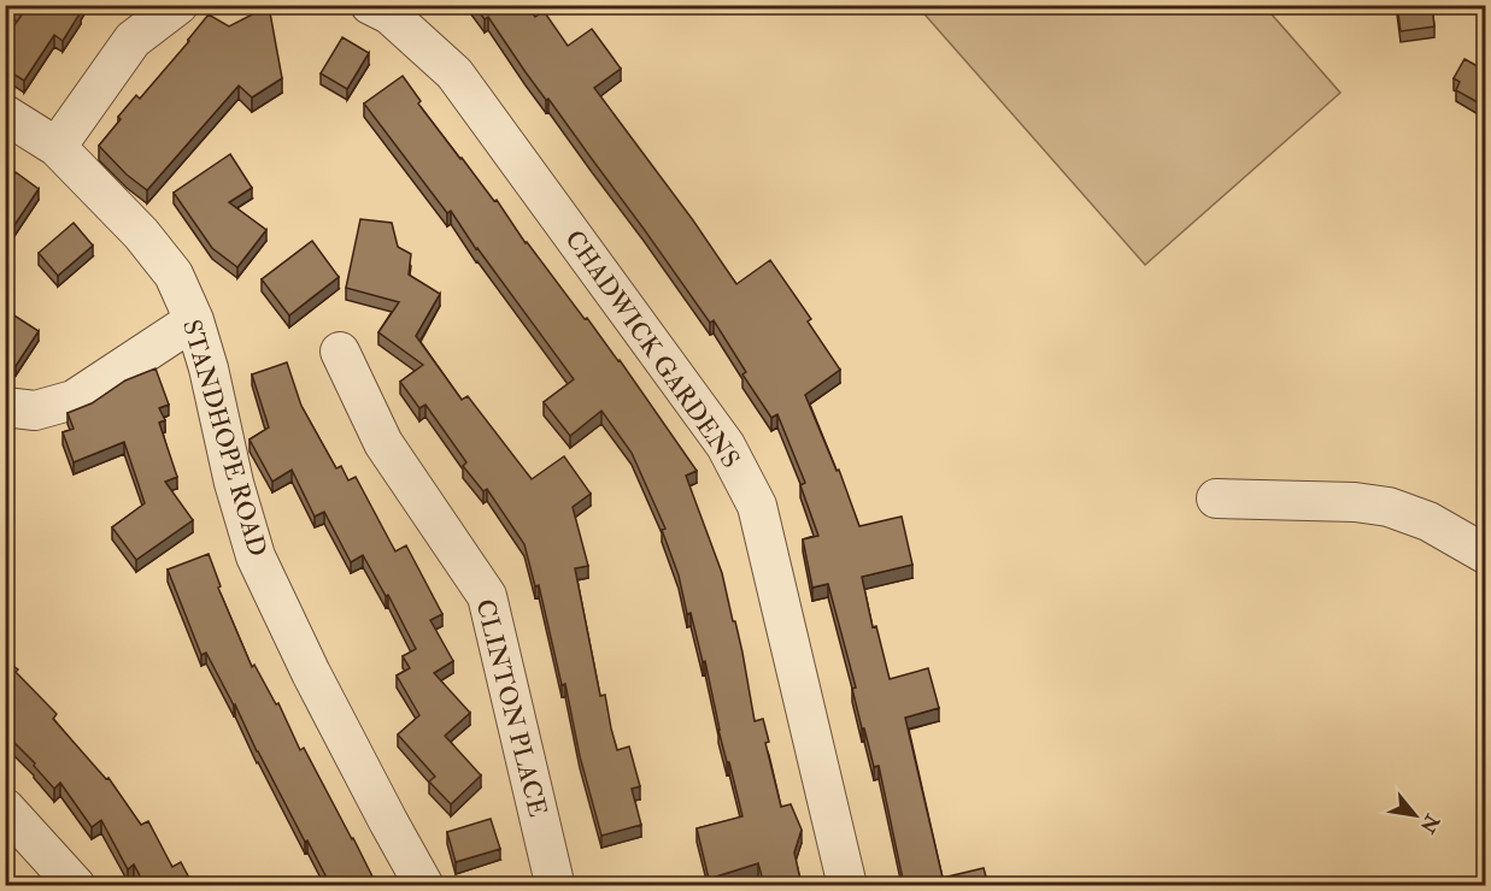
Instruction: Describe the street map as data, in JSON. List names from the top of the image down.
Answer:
{
  "streets": {
    "street": ["CHADWICK GARDENS", "STANDHOPE ROAD", "CLINTON PLACE"]
  },
  "north": "bottom right"
}
